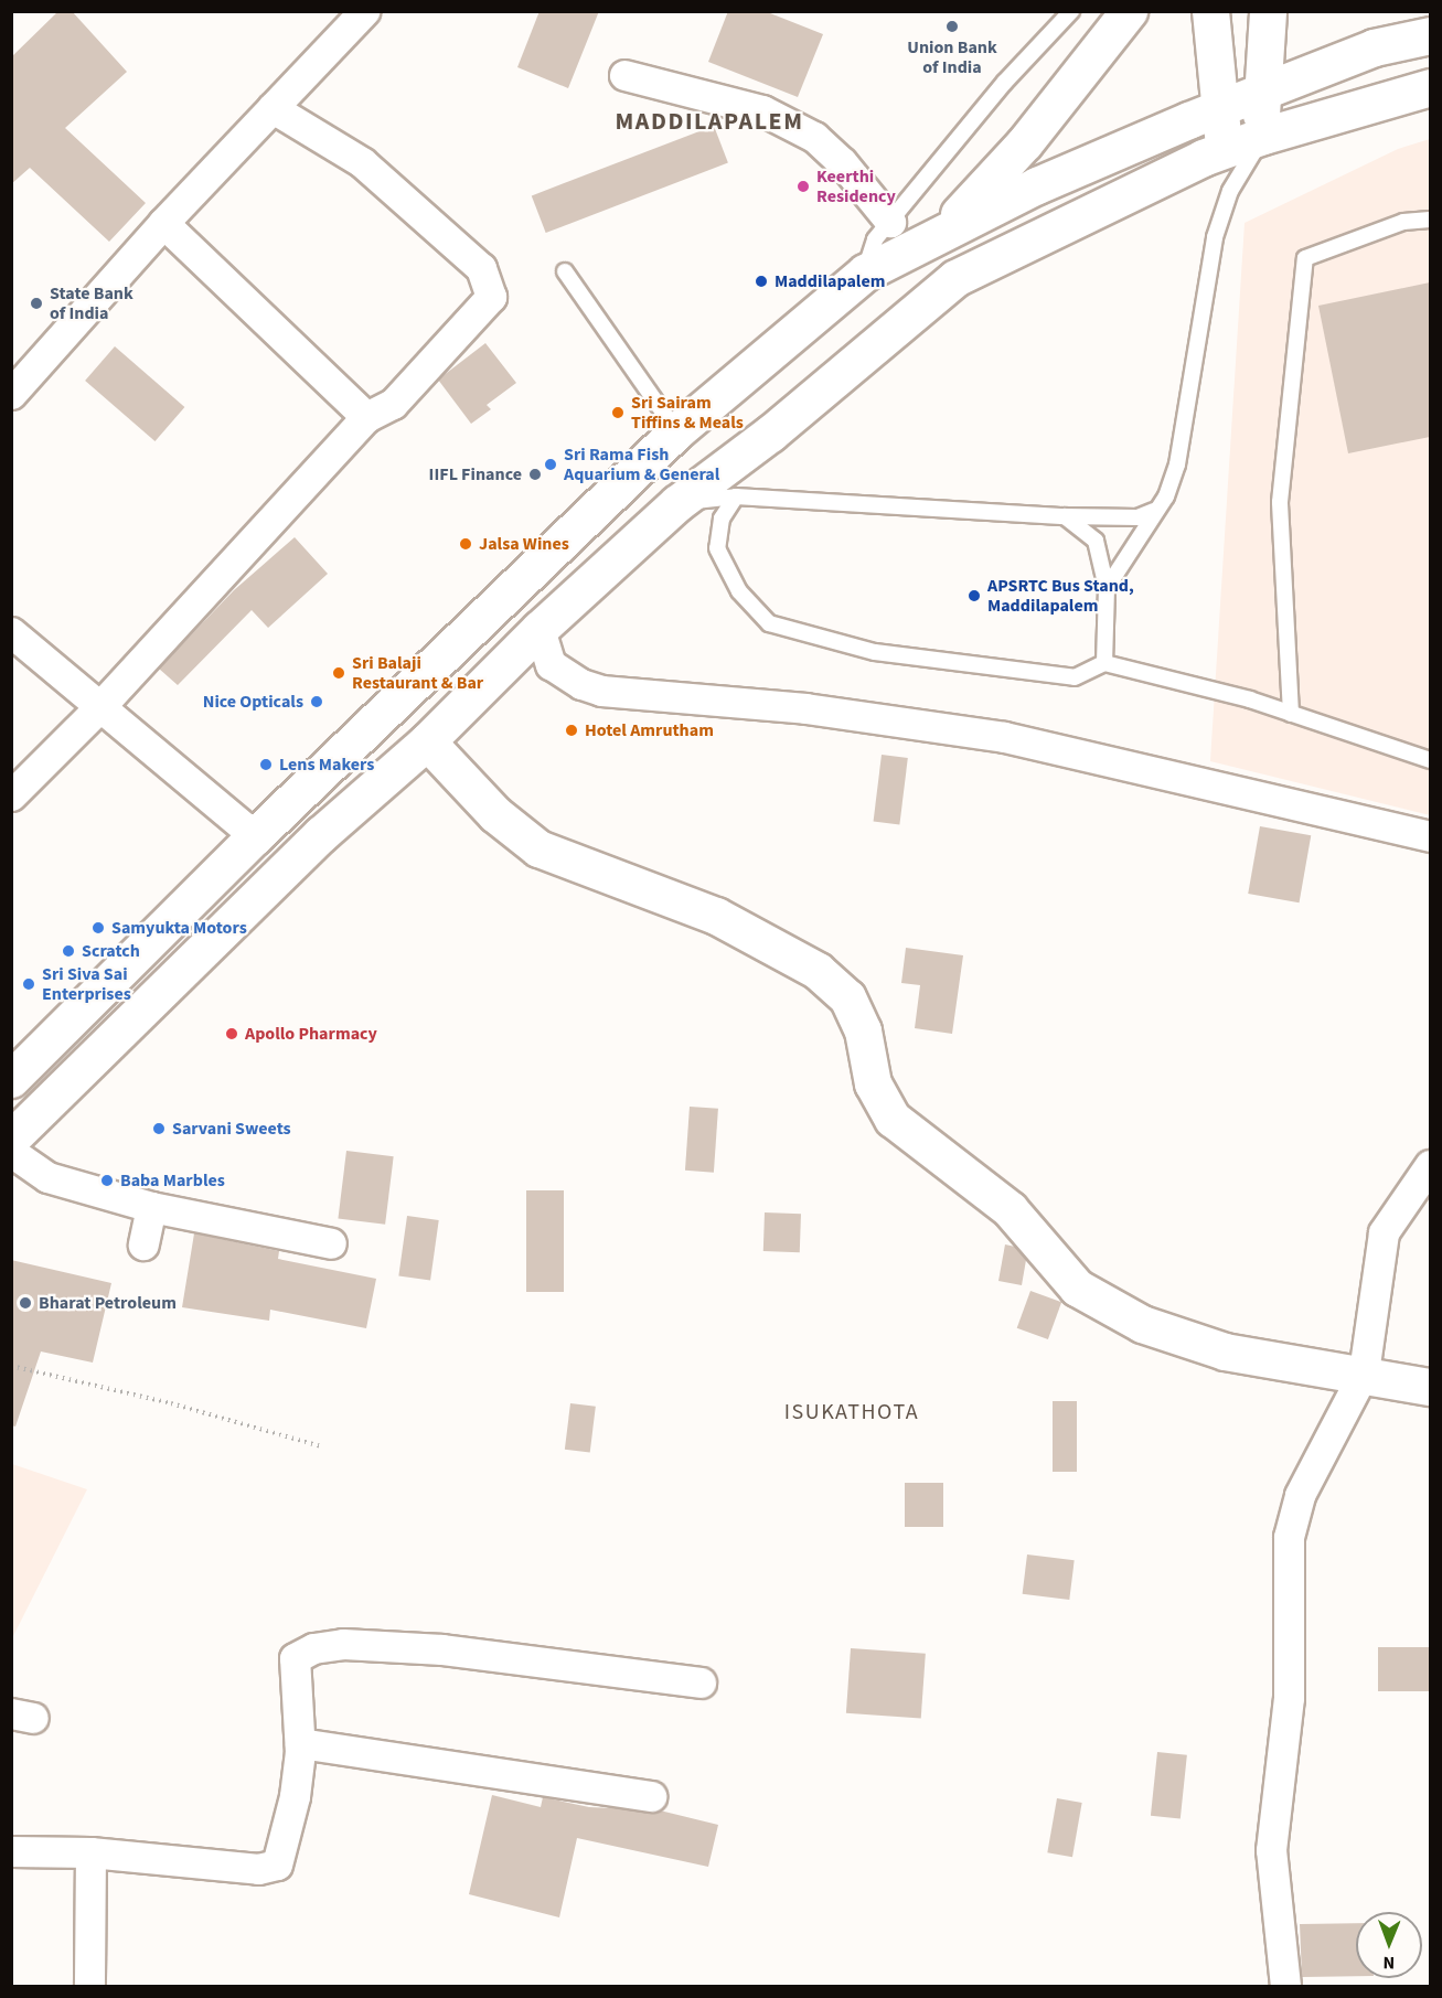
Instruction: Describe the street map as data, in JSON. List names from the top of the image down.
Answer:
{
  "districts": ["MADDILAPALEM", "ISUKATHOTA"],
  "places": [
    "Union Bank of India",
    "Keerthi Residency",
    "Maddilapalem",
    "State Bank of India",
    "Sri Sairam Tiffins & Meals",
    "Sri Rama Fish Aquarium & General",
    "IIFL Finance",
    "Jalsa Wines",
    "APSRTC Bus Stand, Maddilapalem",
    "Sri Balaji Restaurant & Bar",
    "Nice Opticals",
    "Hotel Amrutham",
    "Lens Makers",
    "Samyukta Motors",
    "Scratch",
    "Sri Siva Sai Enterprises",
    "Apollo Pharmacy",
    "Sarvani Sweets",
    "Baba Marbles",
    "Bharat Petroleum"
  ],
  "north": "bottom"
}
